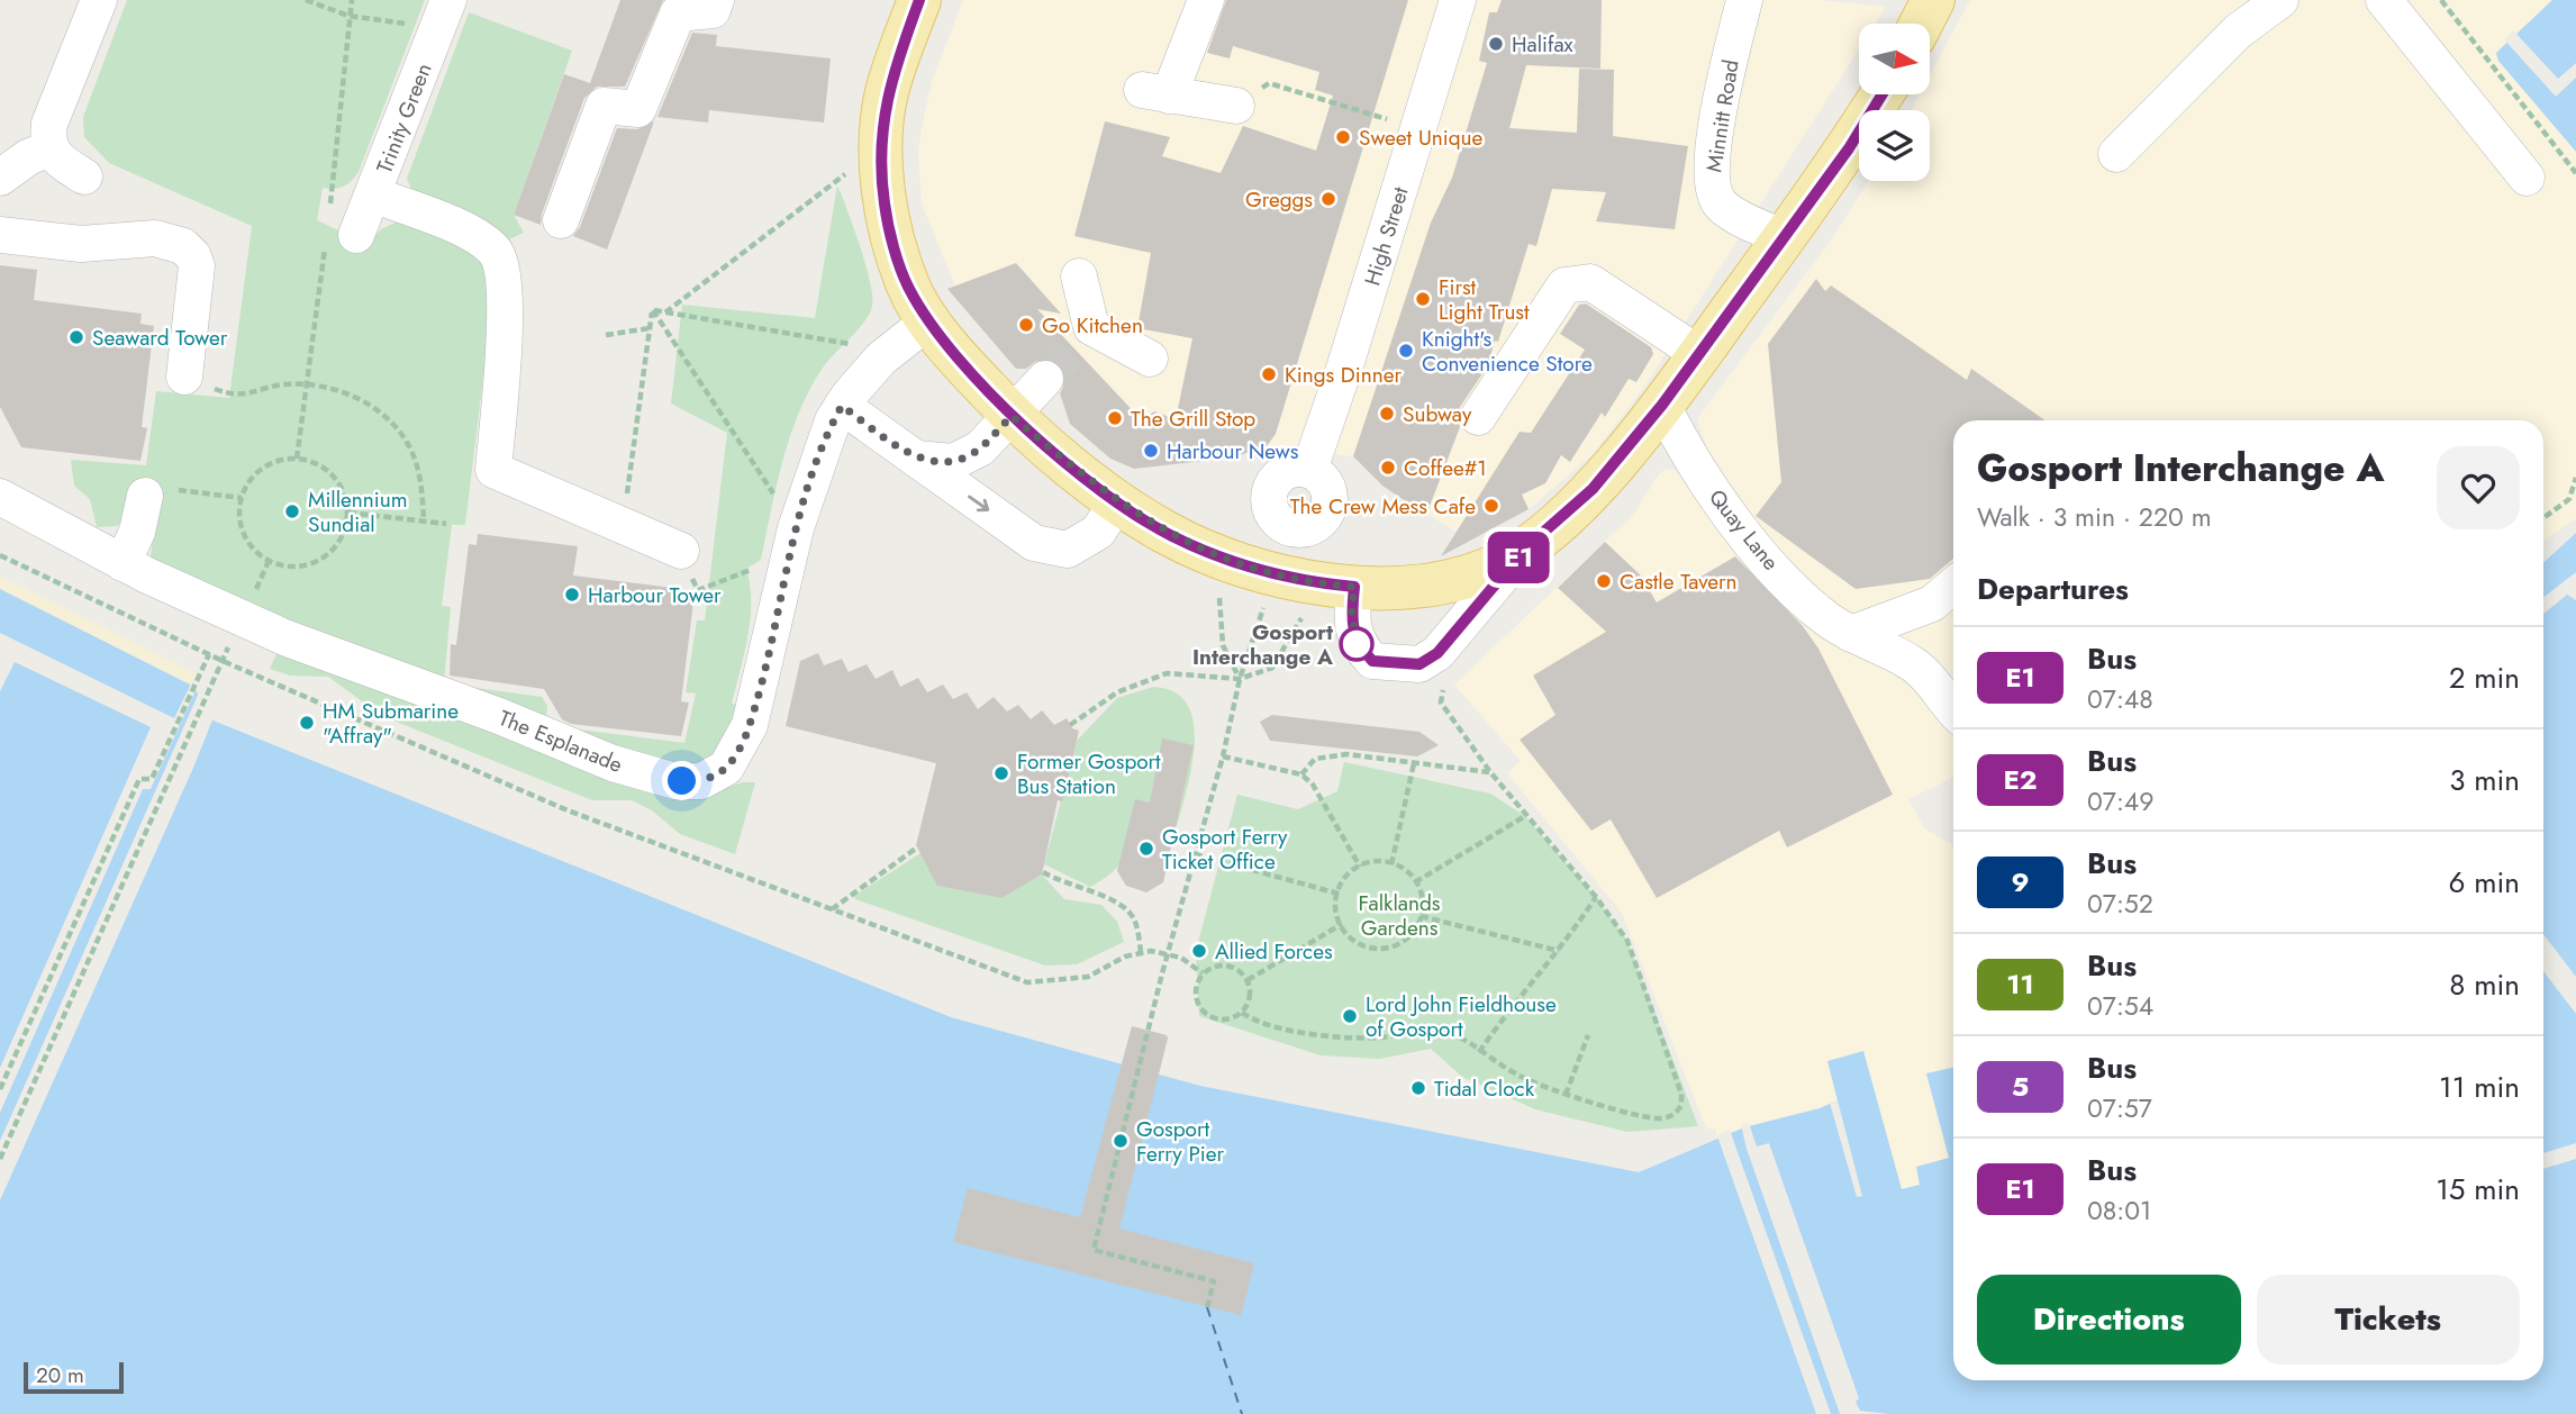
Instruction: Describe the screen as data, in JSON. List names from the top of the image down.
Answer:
{
  "streets": {
    "street": [
      "Minnitt Road",
      "Trinity Green",
      "High Street",
      "Quay Lane",
      "The Esplanade"
    ]
  },
  "parks": ["Falklands Gardens"],
  "places": [
    "Halifax",
    "Sweet Unique",
    "Greggs",
    "First Light Trust",
    "Go Kitchen",
    "Seaward Tower",
    "Knight's Convenience Store",
    "Kings Dinner",
    "Subway",
    "The Grill Stop",
    "Harbour News",
    "Coffee#1",
    "The Crew Mess Cafe",
    "Millennium Sundial",
    "Castle Tavern",
    "Harbour Tower",
    "Gosport Interchange A",
    "HM Submarine \"Affray\"",
    "Former Gosport Bus Station",
    "Gosport Ferry Ticket Office",
    "Allied Forces",
    "Lord John Fieldhouse of Gosport",
    "Tidal Clock",
    "Gosport Ferry Pier"
  ],
  "lines": ["bus line E1"],
  "scale_bar": "20 m",
  "north": "right",
  "page": {
    "on_map": "E1",
    "heading": [
      ["Gosport Interchange A", "Walk · 3 min · 220 m"],
      "Departures"
    ],
    "list": [
      {
        "mark": "E1",
        "name": "Bus",
        "note": "07:48",
        "value": "2 min"
      },
      {
        "mark": "E2",
        "name": "Bus",
        "note": "07:49",
        "value": "3 min"
      },
      {
        "mark": "9",
        "name": "Bus",
        "note": "07:52",
        "value": "6 min"
      },
      {
        "mark": "11",
        "name": "Bus",
        "note": "07:54",
        "value": "8 min"
      },
      {
        "mark": "5",
        "name": "Bus",
        "note": "07:57",
        "value": "11 min"
      },
      {
        "mark": "E1",
        "name": "Bus",
        "note": "08:01",
        "value": "15 min"
      }
    ],
    "buttons": ["Directions", "Tickets"],
    "scale": "20 m"
  }
}
